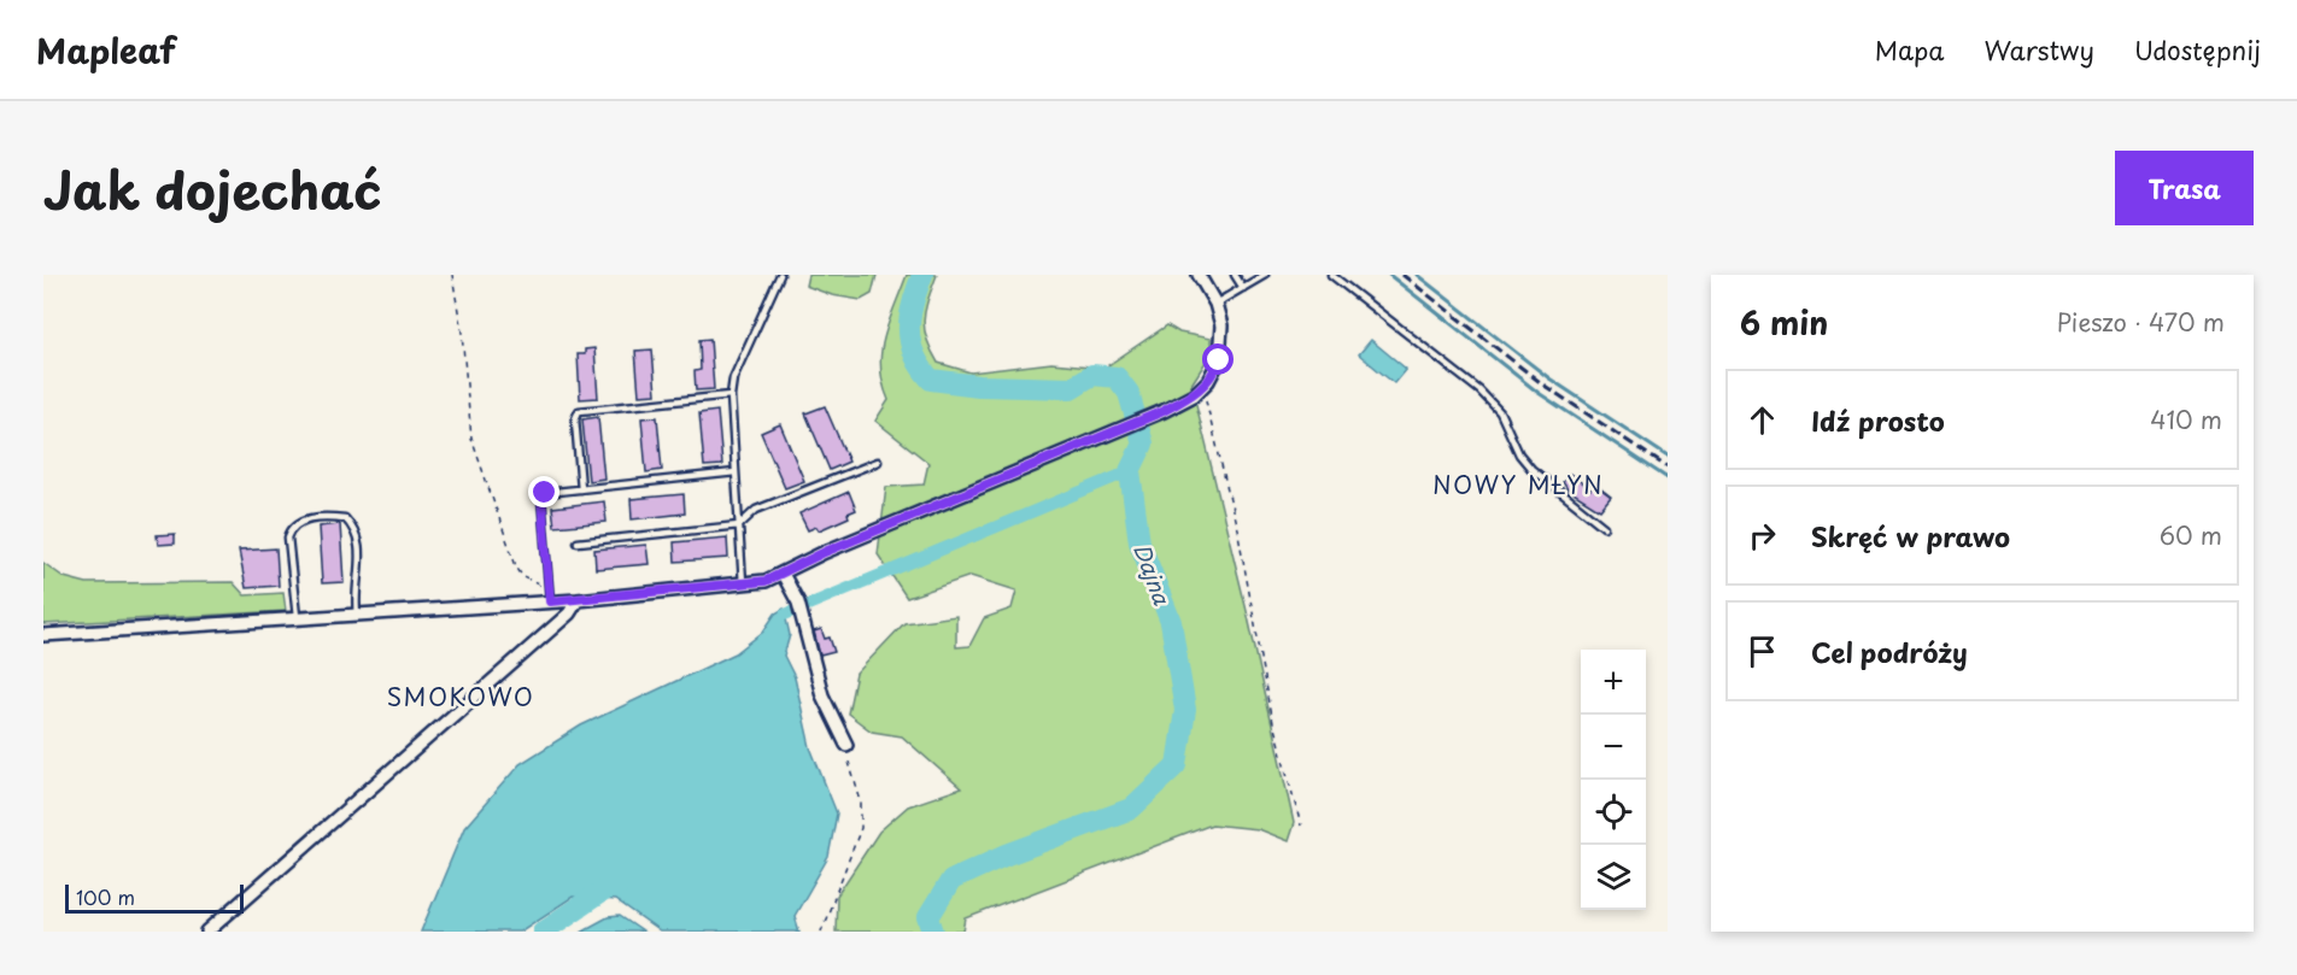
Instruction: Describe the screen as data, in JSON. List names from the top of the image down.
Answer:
{
  "districts": ["NOWY MŁYN", "SMOKOWO"],
  "water": ["Dajna"],
  "scale_bar": "100 m",
  "page": {
    "header": "Mapleaf",
    "nav": ["Mapa", "Warstwy", "Udostępnij"],
    "title": "Jak dojechać",
    "buttons": "Trasa",
    "heading": ["6 min", "Pieszo · 470 m"],
    "list": [
      ["Idź prosto", "410 m"],
      ["Skręć w prawo", "60 m"],
      "Cel podróży"
    ],
    "map_buttons": ["+", "−"],
    "scale": "100 m"
  }
}
